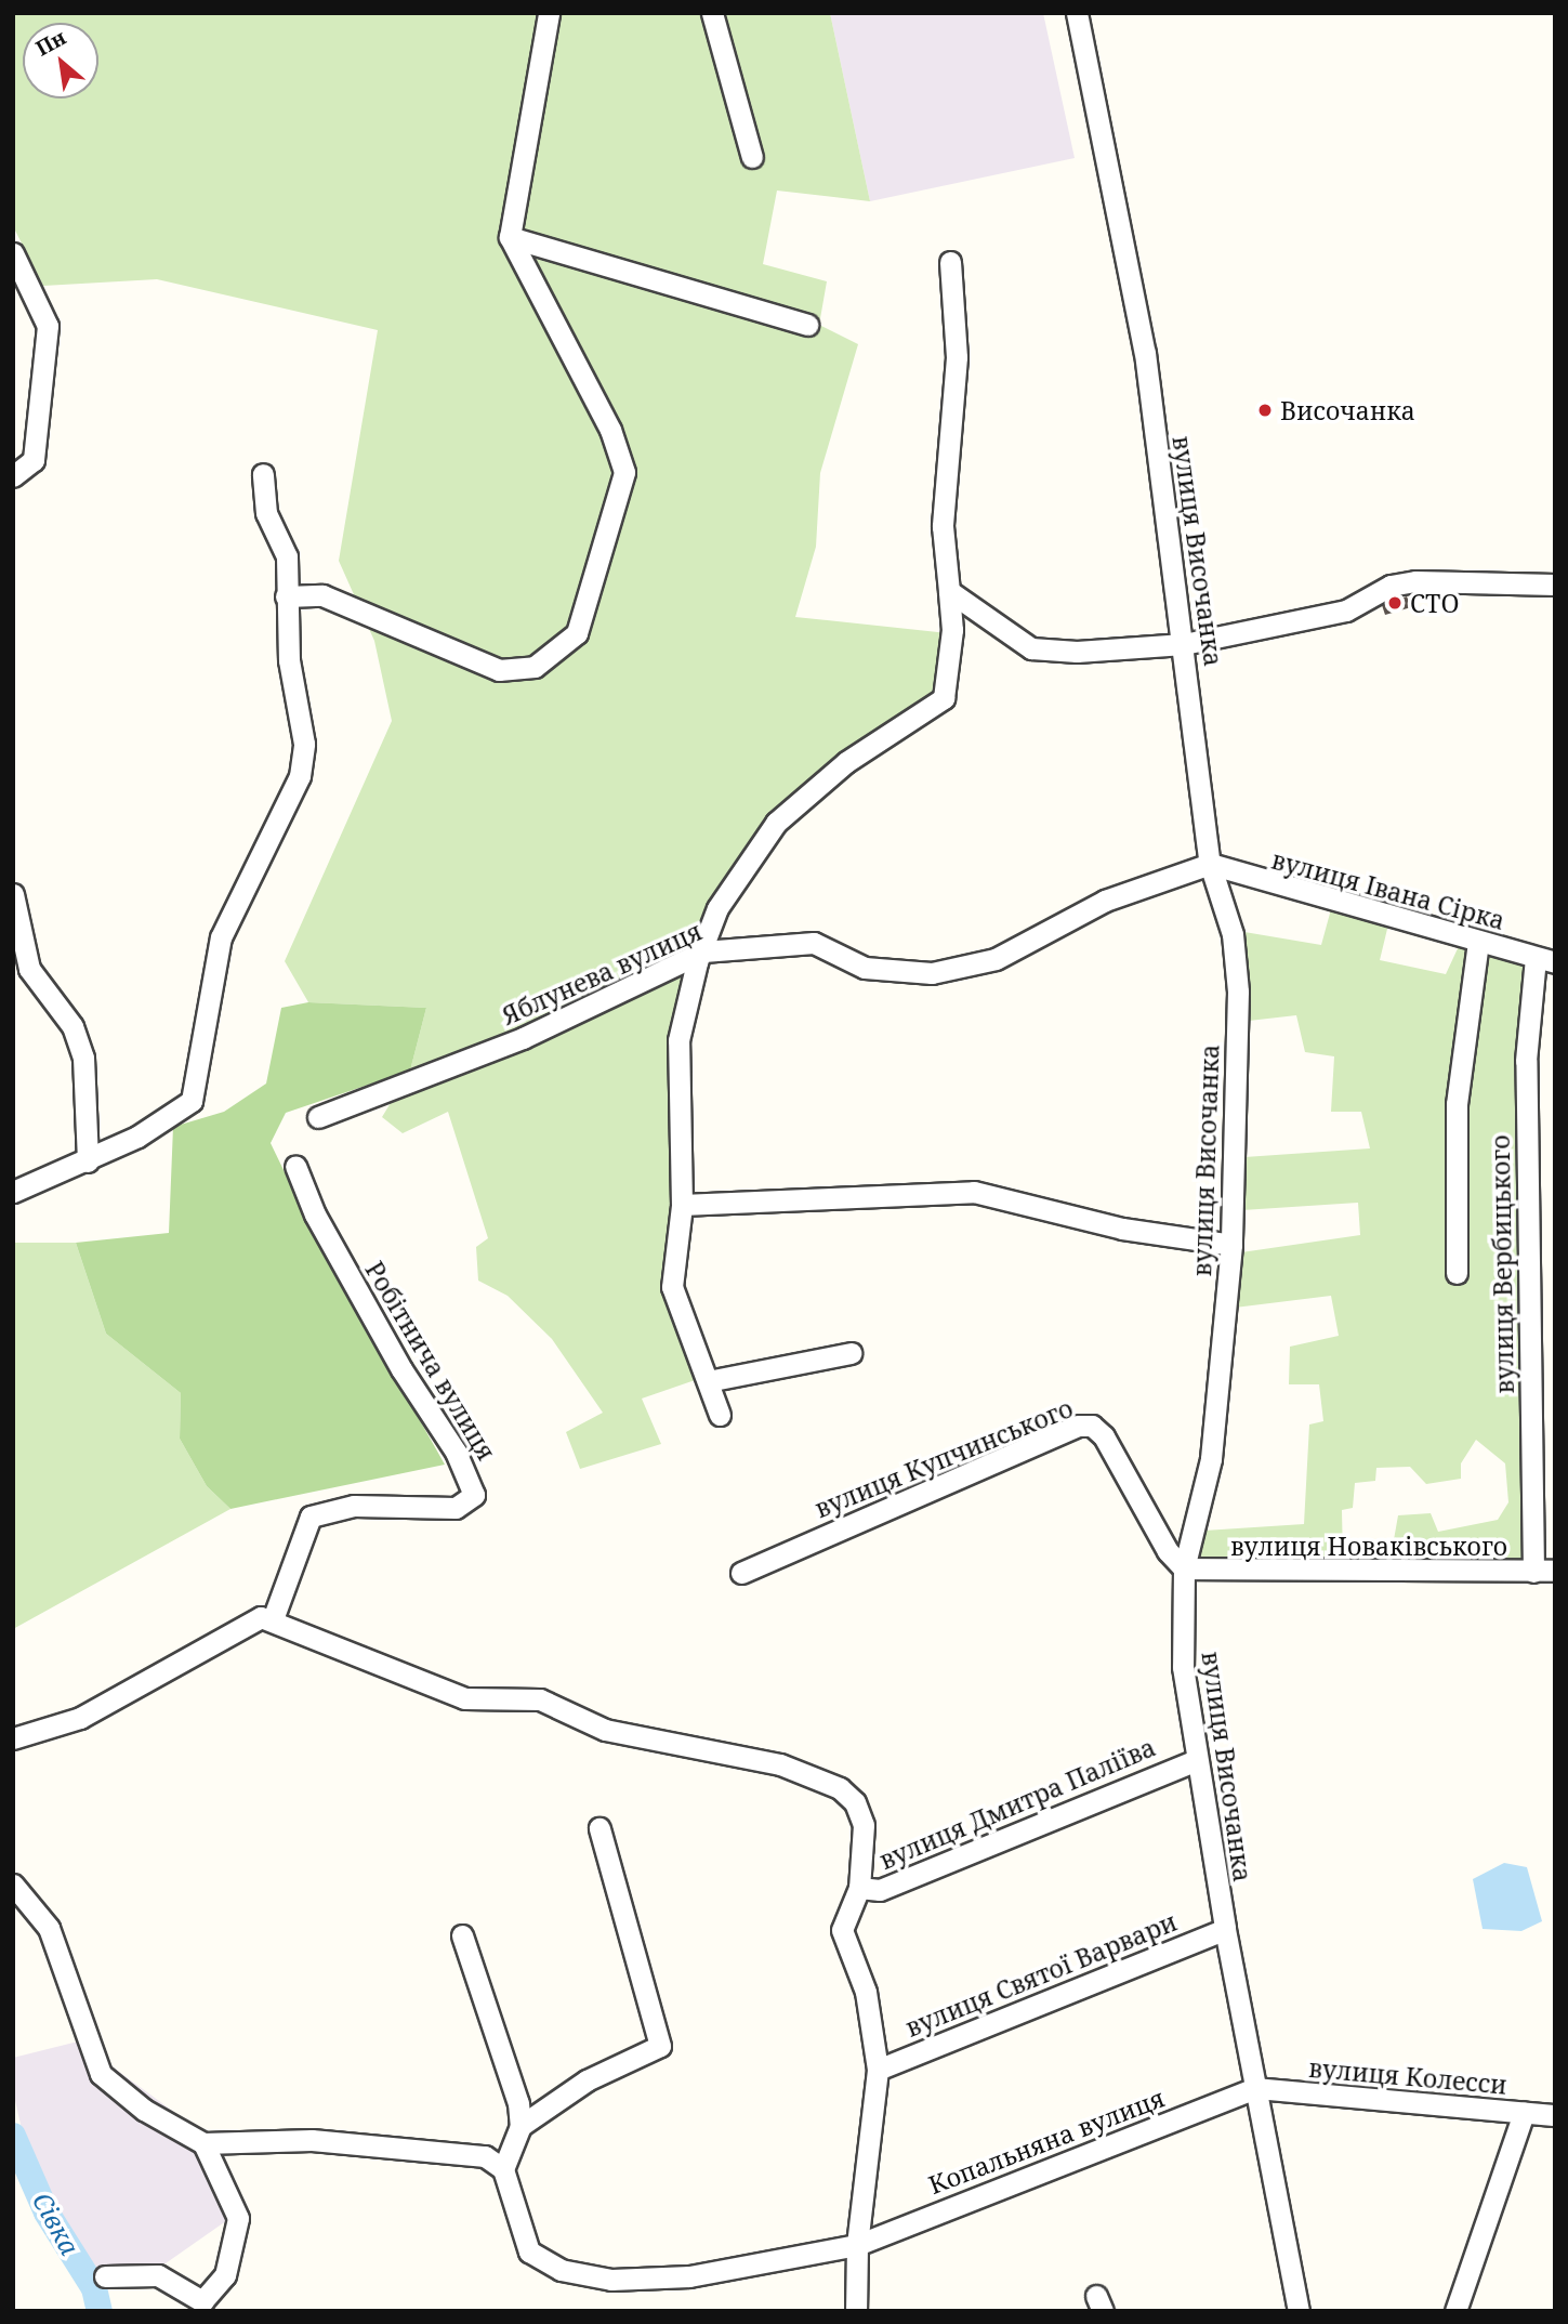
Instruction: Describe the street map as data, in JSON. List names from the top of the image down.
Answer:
{
  "streets": {
    "street": [
      "вулиця Височанка",
      "вулиця Івана Сірка",
      "Яблунева вулиця",
      "вулиця Вербицького",
      "Робітнича вулиця",
      "вулиця Купчинського",
      "вулиця Новаківського",
      "вулиця Дмитра Паліїва",
      "вулиця Святої Варвари",
      "вулиця Колесси",
      "Копальняна вулиця"
    ]
  },
  "crossings": [
    ["вулиця Височанка", "вулиця Івана Сірка"],
    ["вулиця Височанка", "Яблунева вулиця"],
    ["вулиця Височанка", "вулиця Купчинського"],
    ["вулиця Височанка", "вулиця Новаківського"],
    ["вулиця Височанка", "вулиця Дмитра Паліїва"],
    ["вулиця Височанка", "вулиця Святої Варвари"],
    ["вулиця Височанка", "вулиця Колесси"],
    ["вулиця Височанка", "Копальняна вулиця"],
    ["вулиця Івана Сірка", "Яблунева вулиця"],
    ["вулиця Івана Сірка", "вулиця Вербицького"],
    ["вулиця Вербицького", "вулиця Новаківського"],
    ["вулиця Купчинського", "вулиця Новаківського"],
    ["вулиця Колесси", "Копальняна вулиця"]
  ],
  "water": ["Сівка"],
  "places": ["Височанка", "СТО"],
  "north": "top left"
}
